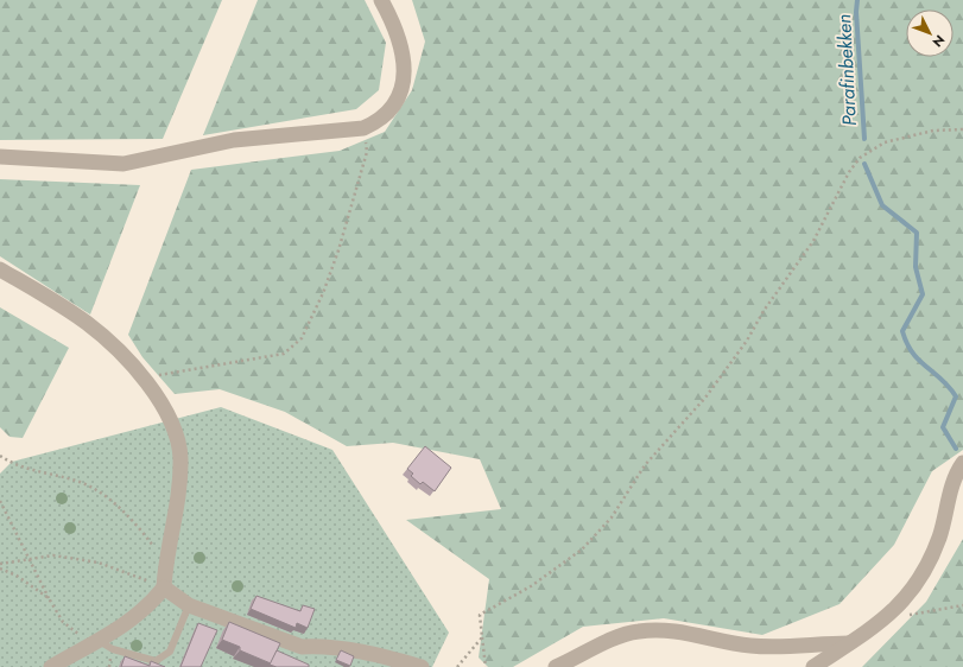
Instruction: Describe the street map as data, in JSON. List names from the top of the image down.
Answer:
{
  "water": ["Parafinbekken"],
  "north": "bottom right"
}
